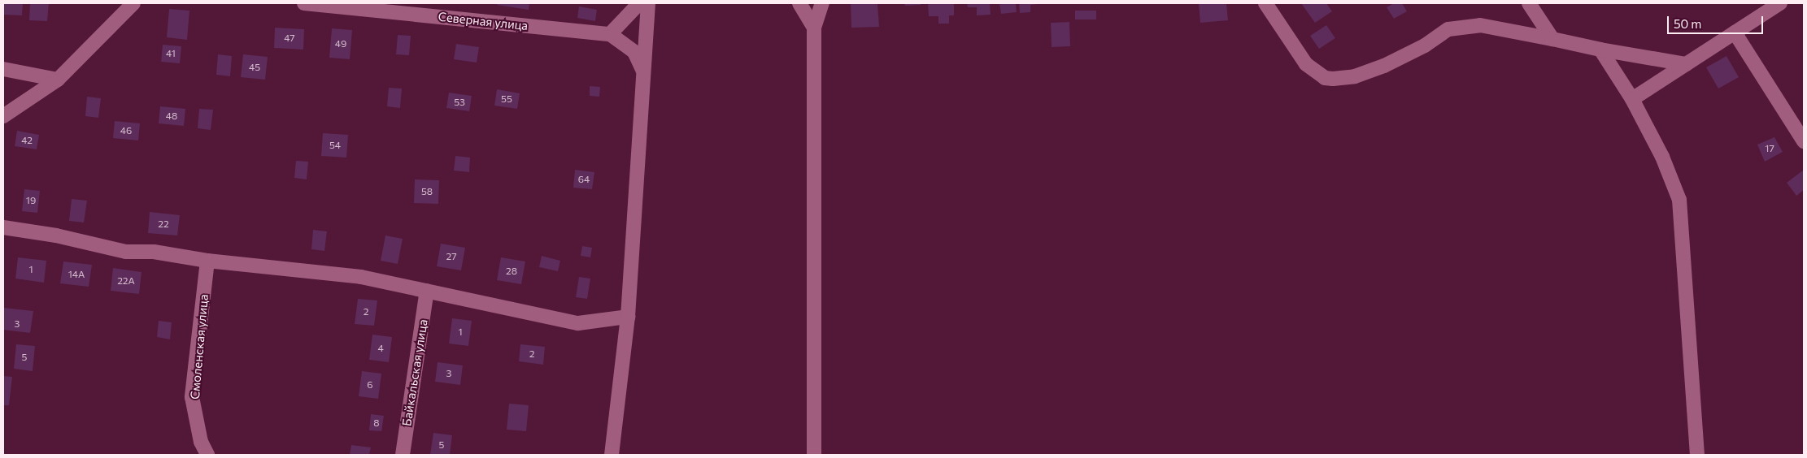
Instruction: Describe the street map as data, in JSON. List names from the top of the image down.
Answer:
{
  "streets": {
    "street": ["Северная улица", "Смоленская улица", "Байкальская улица"]
  },
  "house_numbers": [
    "47",
    "49",
    "41",
    "45",
    "55",
    "53",
    "48",
    "46",
    "42",
    "54",
    "17",
    "64",
    "58",
    "19",
    "22",
    "27",
    "1",
    "28",
    "14А",
    "22А",
    "2",
    "3",
    "1",
    "4",
    "2",
    "5",
    "3",
    "6",
    "8",
    "5"
  ],
  "scale_bar": "50 m"
}
